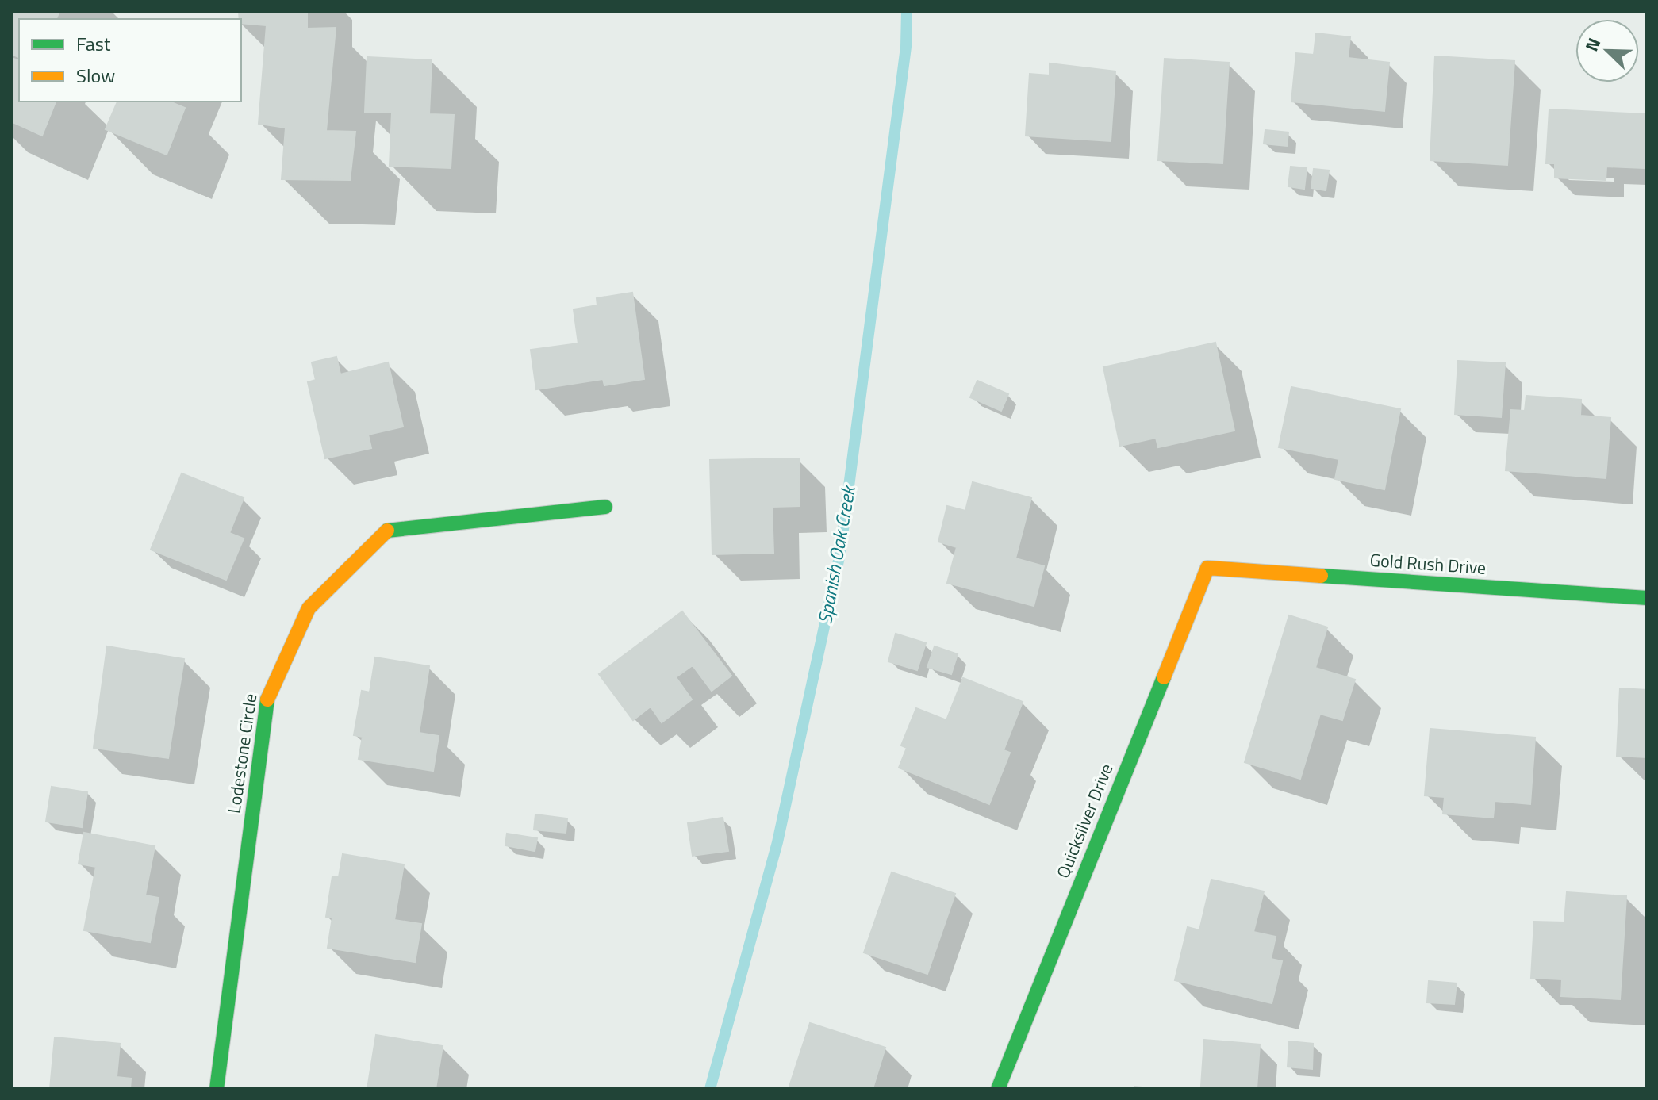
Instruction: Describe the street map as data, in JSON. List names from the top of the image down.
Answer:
{
  "streets": {
    "street": ["Gold Rush Drive", "Lodestone Circle", "Quicksilver Drive"]
  },
  "crossings": [
    ["Gold Rush Drive", "Quicksilver Drive"]
  ],
  "water": ["Spanish Oak Creek"],
  "legend": ["Fast", "Slow"],
  "north": "top left"
}
